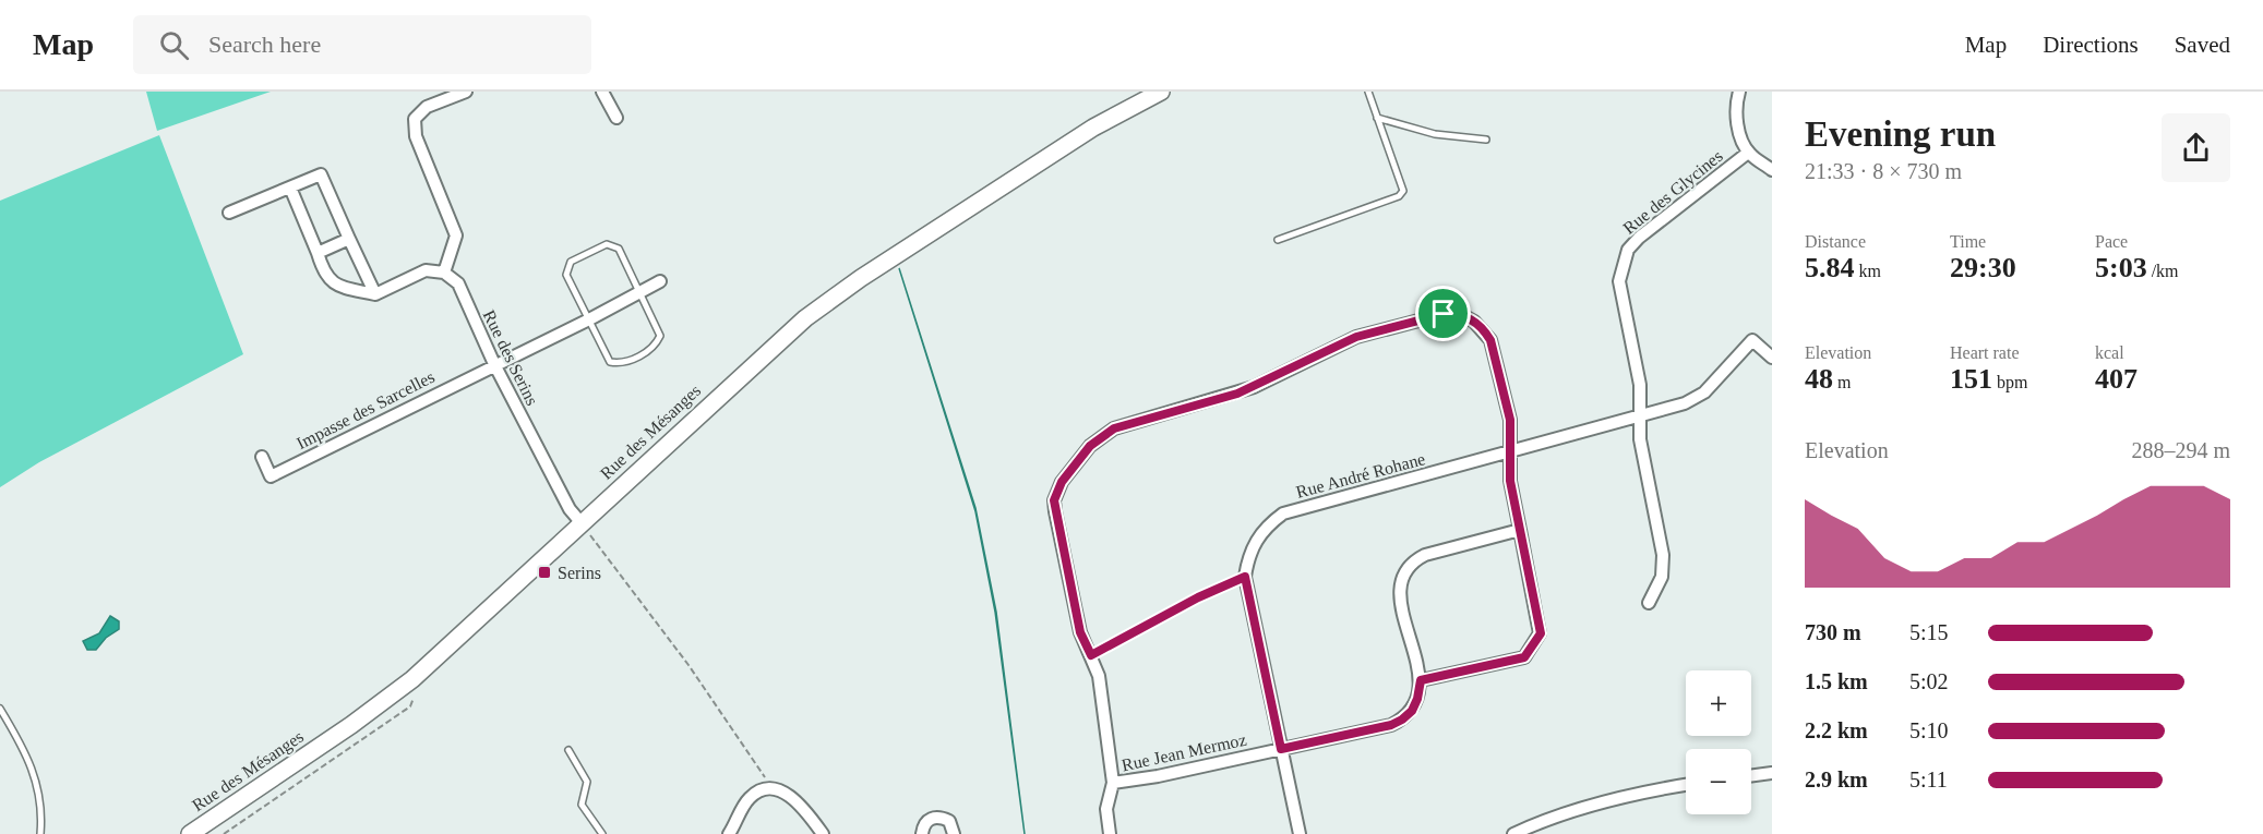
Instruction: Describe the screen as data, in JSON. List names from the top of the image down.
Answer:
{
  "streets": {
    "main road": ["Rue des Mésanges"],
    "street": [
      "Rue des Glycines",
      "Rue des Serins",
      "Impasse des Sarcelles",
      "Rue André Rohane",
      "Rue Jean Mermoz"
    ]
  },
  "crossings": [
    ["Rue des Glycines", "Rue André Rohane"],
    ["Rue des Serins", "Impasse des Sarcelles"],
    ["Rue des Serins", "Rue des Mésanges"],
    ["Rue André Rohane", "Rue Jean Mermoz"]
  ],
  "places": {
    "transit": ["Serins"]
  },
  "page": {
    "header": "Map",
    "search": "Search here",
    "nav": ["Map", "Directions", "Saved"],
    "heading": ["Evening run", "21:33 · 8 × 730 m"],
    "stats": [
      ["Distance", "5.84 km"],
      ["Time", "29:30"],
      ["Pace", "5:03 /km"],
      ["Elevation", "48 m"],
      ["Heart rate", "151 bpm"],
      ["kcal", "407"]
    ],
    "chart": ["Elevation", "288–294 m"],
    "list": [
      {
        "name": "730 m",
        "note": "5:15"
      },
      {
        "name": "1.5 km",
        "note": "5:02"
      },
      {
        "name": "2.2 km",
        "note": "5:10"
      },
      {
        "name": "2.9 km",
        "note": "5:11"
      }
    ],
    "map_buttons": ["+", "−"]
  }
}
